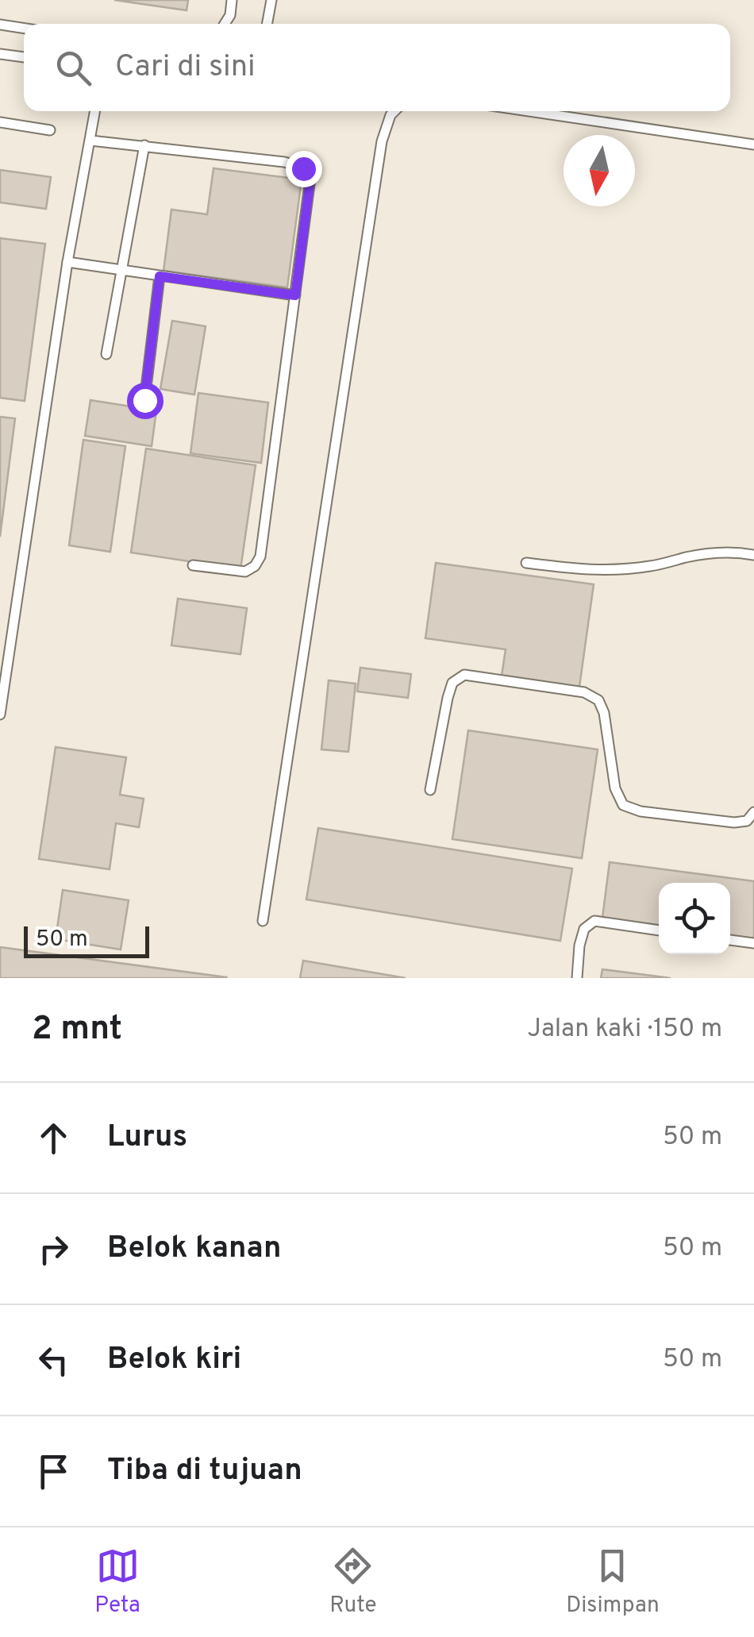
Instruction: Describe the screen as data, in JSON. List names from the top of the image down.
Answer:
{
  "scale_bar": "50 m",
  "north": "bottom",
  "page": {
    "search": "Cari di sini",
    "scale": "50 m",
    "heading": ["2 mnt", "Jalan kaki · 150 m"],
    "list": [
      ["Lurus", "50 m"],
      ["Belok kanan", "50 m"],
      ["Belok kiri", "50 m"],
      "Tiba di tujuan"
    ],
    "nav": ["Peta", "Rute", "Disimpan"]
  }
}
